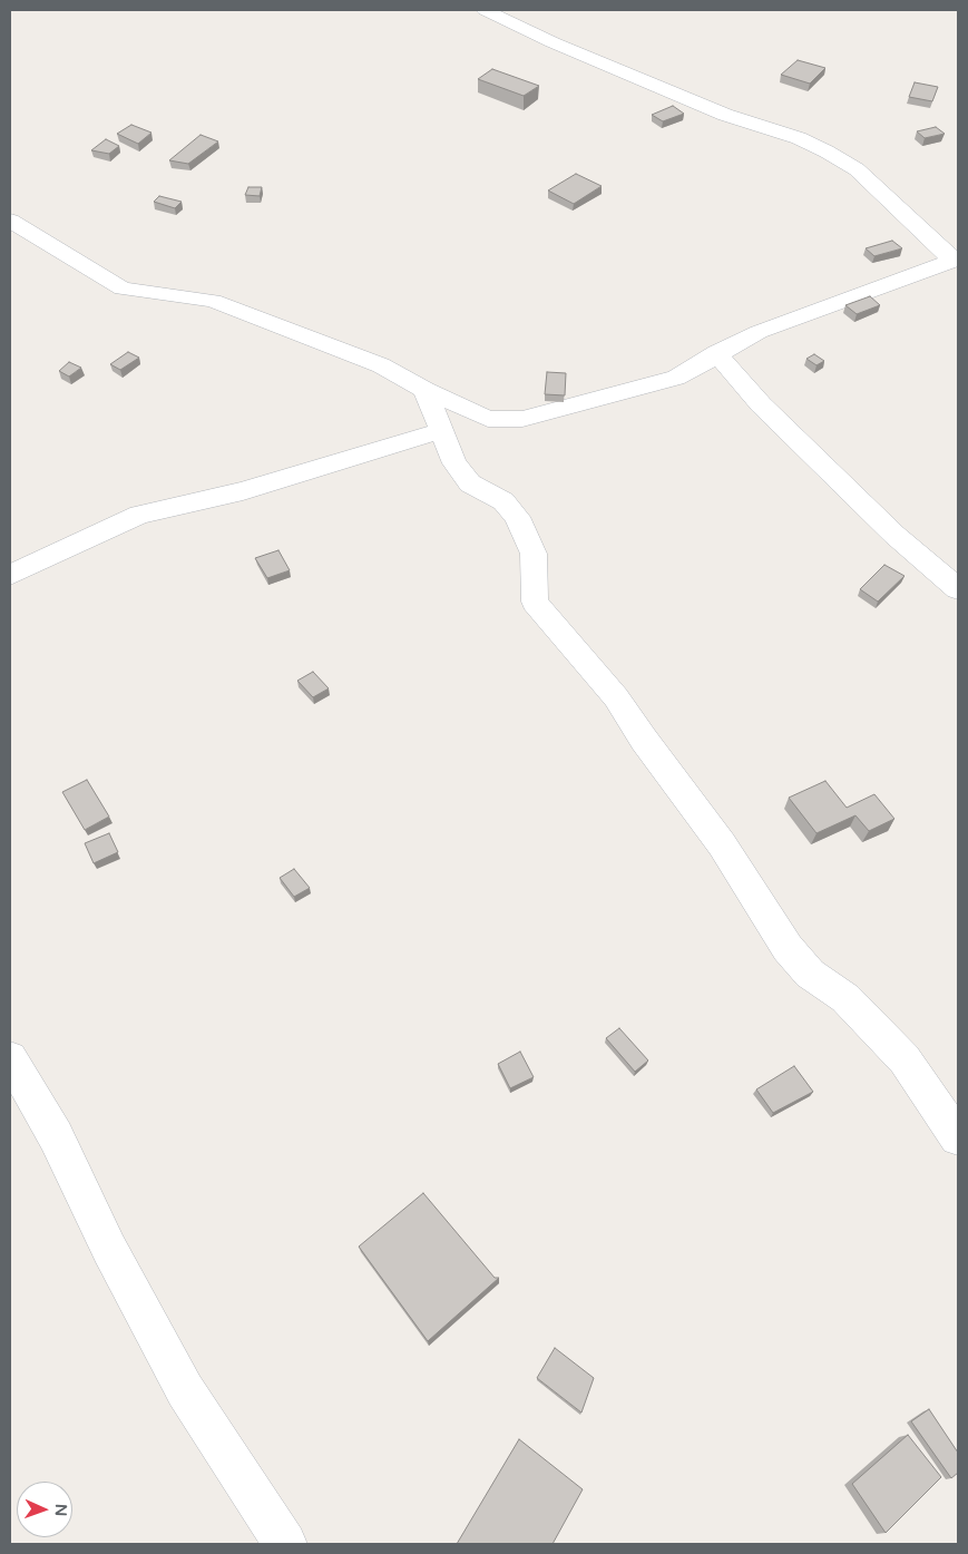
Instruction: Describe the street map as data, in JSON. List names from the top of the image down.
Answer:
{
  "north": "right"
}
